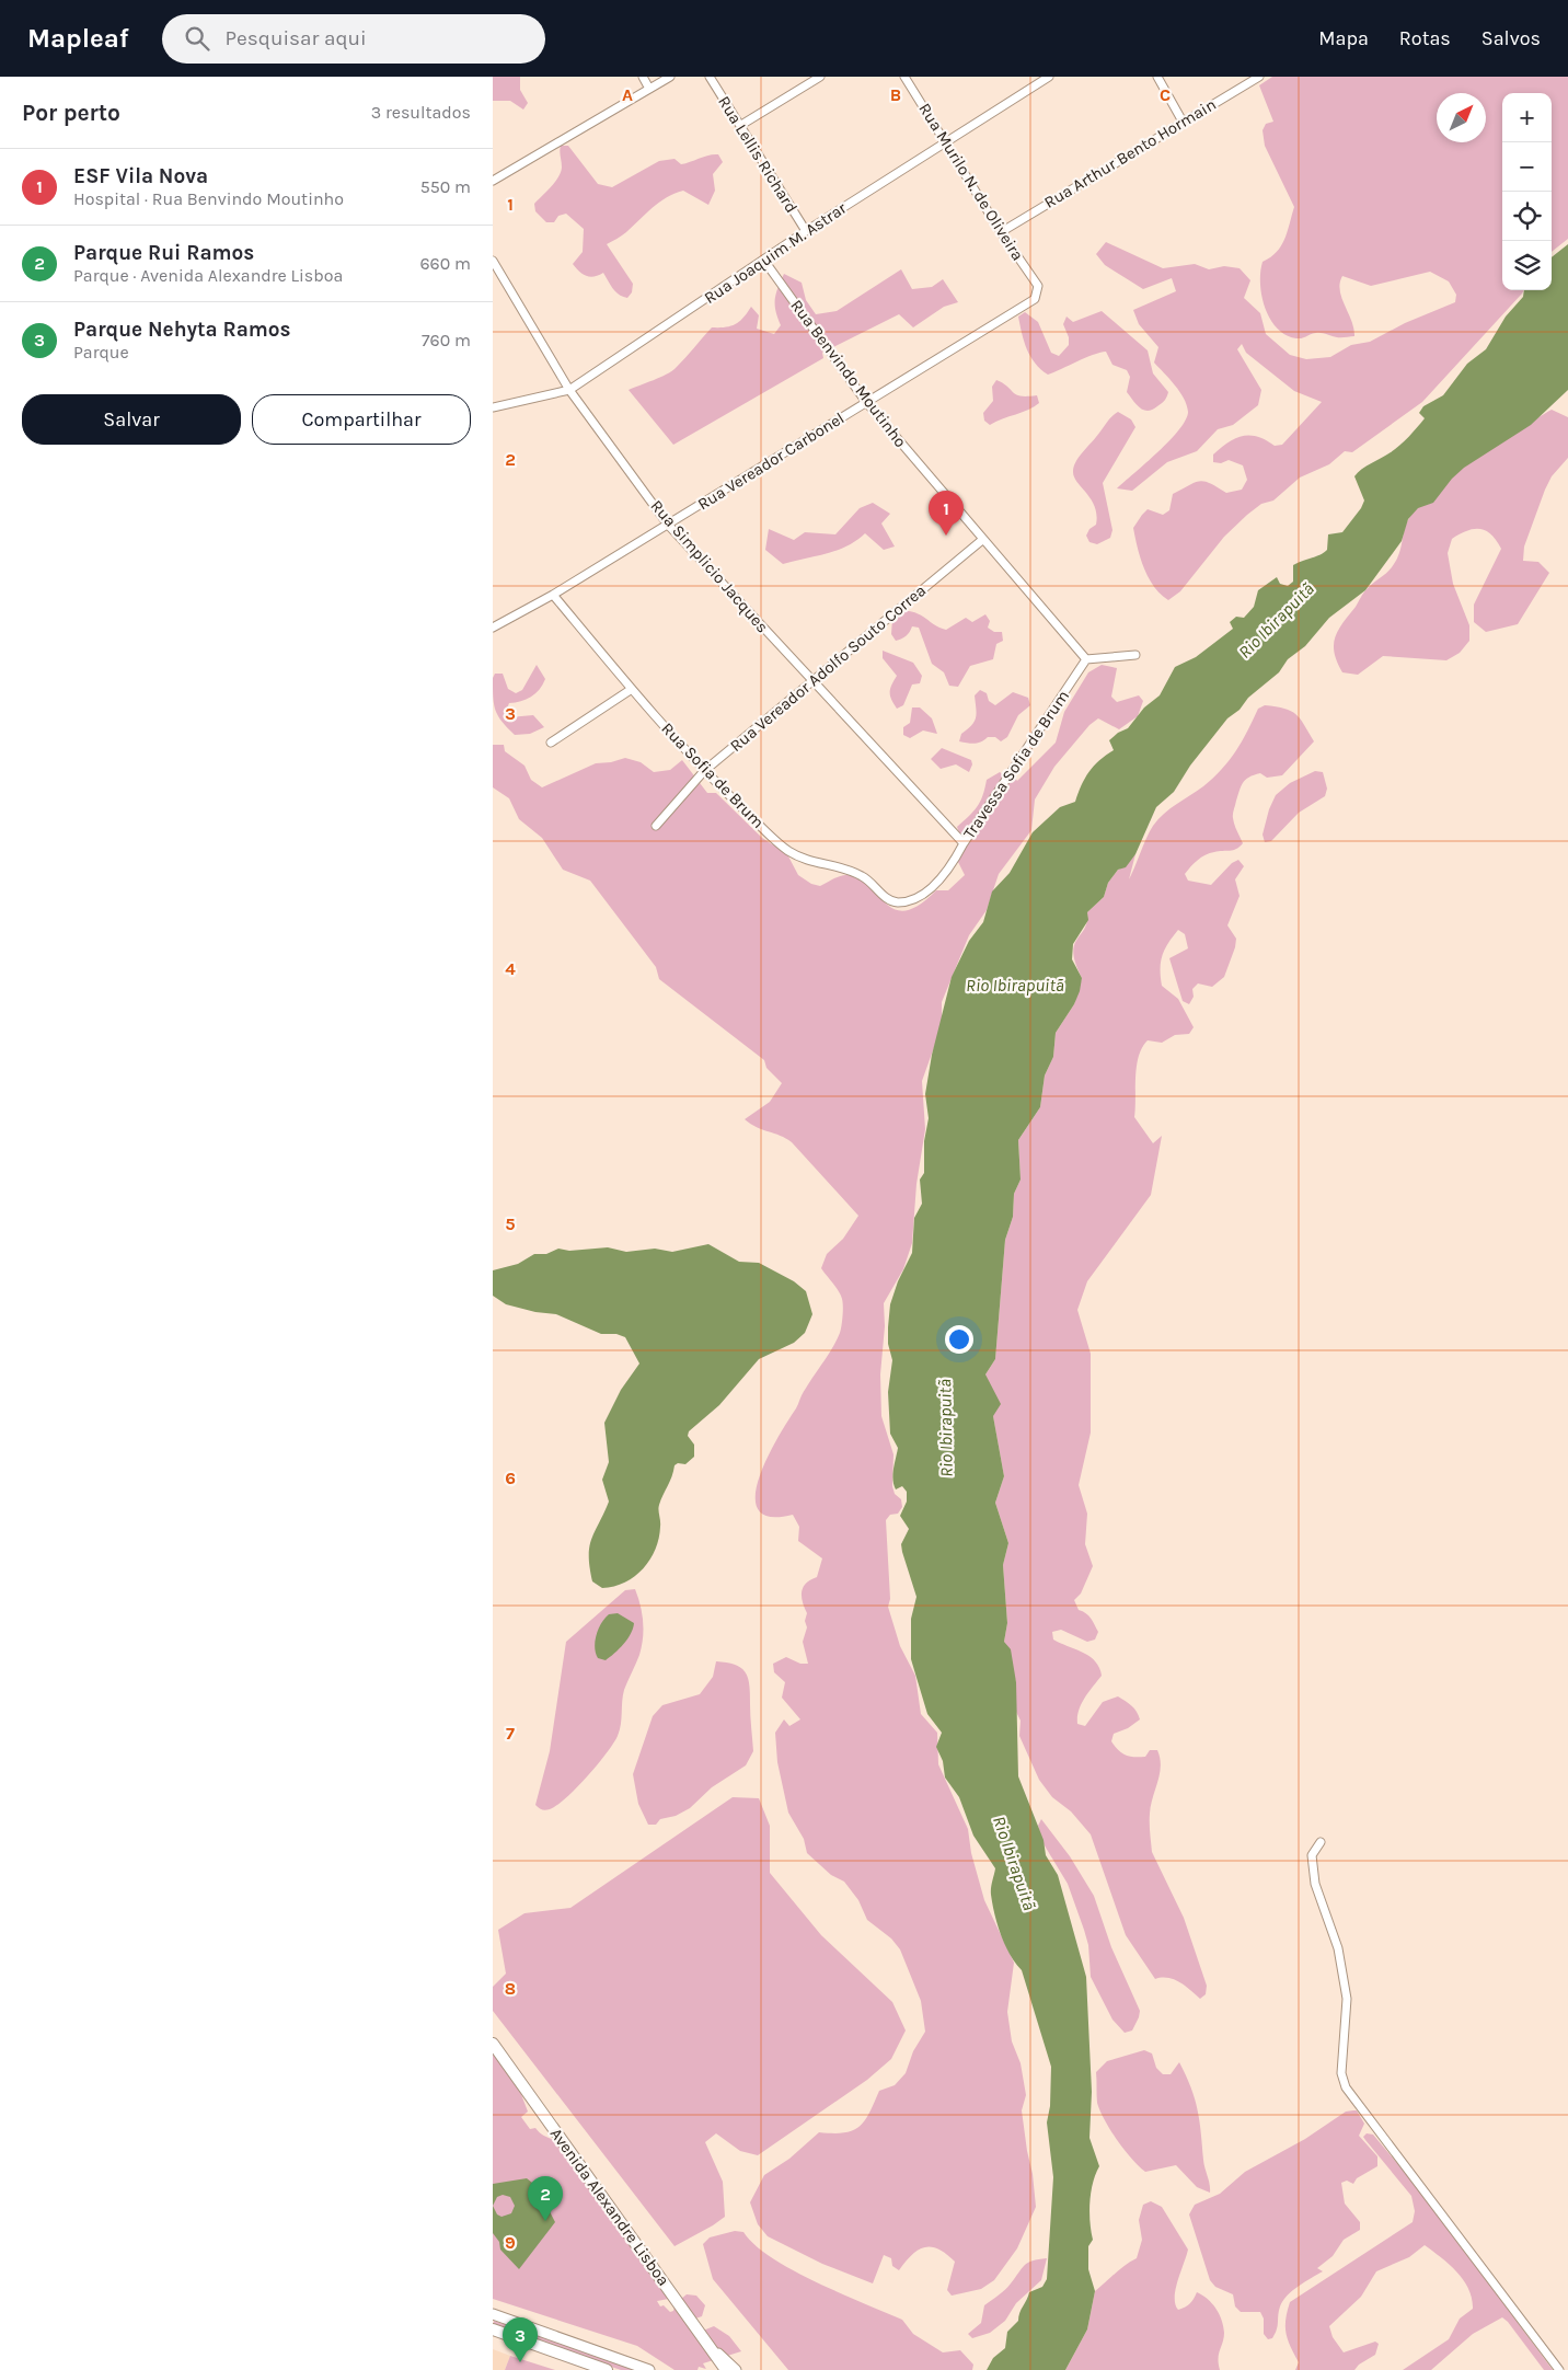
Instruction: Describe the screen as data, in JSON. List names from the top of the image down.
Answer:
{
  "streets": {
    "main road": ["Avenida Alexandre Lisboa"],
    "street": [
      "Rua Arthur Bento Hormain",
      "Rua Lellis Richard",
      "Rua Murilo N. de Oliveira",
      "Rua Joaquim M. Astrar",
      "Rua Benvindo Moutinho",
      "Rua Vereador Carbonel",
      "Rua Simplicio Jacques",
      "Rua Vereador Adolfo Souto Correa",
      "Travessa Sofia de Brum",
      "Rua Sofia de Brum"
    ]
  },
  "crossings": [
    ["Rua Arthur Bento Hormain", "Rua Murilo N. de Oliveira"],
    ["Rua Lellis Richard", "Rua Joaquim M. Astrar"],
    ["Rua Murilo N. de Oliveira", "Rua Joaquim M. Astrar"],
    ["Rua Murilo N. de Oliveira", "Rua Vereador Carbonel"],
    ["Rua Joaquim M. Astrar", "Rua Benvindo Moutinho"],
    ["Rua Joaquim M. Astrar", "Rua Simplicio Jacques"],
    ["Rua Benvindo Moutinho", "Rua Vereador Carbonel"],
    ["Rua Benvindo Moutinho", "Rua Vereador Adolfo Souto Correa"],
    ["Rua Benvindo Moutinho", "Travessa Sofia de Brum"],
    ["Rua Vereador Carbonel", "Rua Simplicio Jacques"],
    ["Rua Vereador Carbonel", "Rua Sofia de Brum"],
    ["Rua Simplicio Jacques", "Rua Vereador Adolfo Souto Correa"],
    ["Rua Simplicio Jacques", "Travessa Sofia de Brum"],
    ["Rua Vereador Adolfo Souto Correa", "Rua Sofia de Brum"],
    ["Travessa Sofia de Brum", "Rua Sofia de Brum"]
  ],
  "water": ["Rio Ibirapuitã"],
  "north": "top right",
  "page": {
    "header": "Mapleaf",
    "search": "Pesquisar aqui",
    "nav": ["Mapa", "Rotas", "Salvos"],
    "heading": ["Por perto", "3 resultados"],
    "map_buttons": ["+", "−"],
    "list": [
      {
        "mark": "1",
        "name": "ESF Vila Nova",
        "note": "Hospital · Rua Benvindo Moutinho",
        "value": "550 m"
      },
      {
        "mark": "2",
        "name": "Parque Rui Ramos",
        "note": "Parque · Avenida Alexandre Lisboa",
        "value": "660 m"
      },
      {
        "mark": "3",
        "name": "Parque Nehyta Ramos",
        "note": "Parque",
        "value": "760 m"
      }
    ],
    "buttons": ["Salvar", "Compartilhar"],
    "pins": ["1", "2", "3"]
  },
  "grid": {
    "columns": ["A", "B", "C"],
    "rows": [
      "1",
      "2",
      "3",
      "4",
      "5",
      "6",
      "7",
      "8",
      "9"
    ]
  }
}
